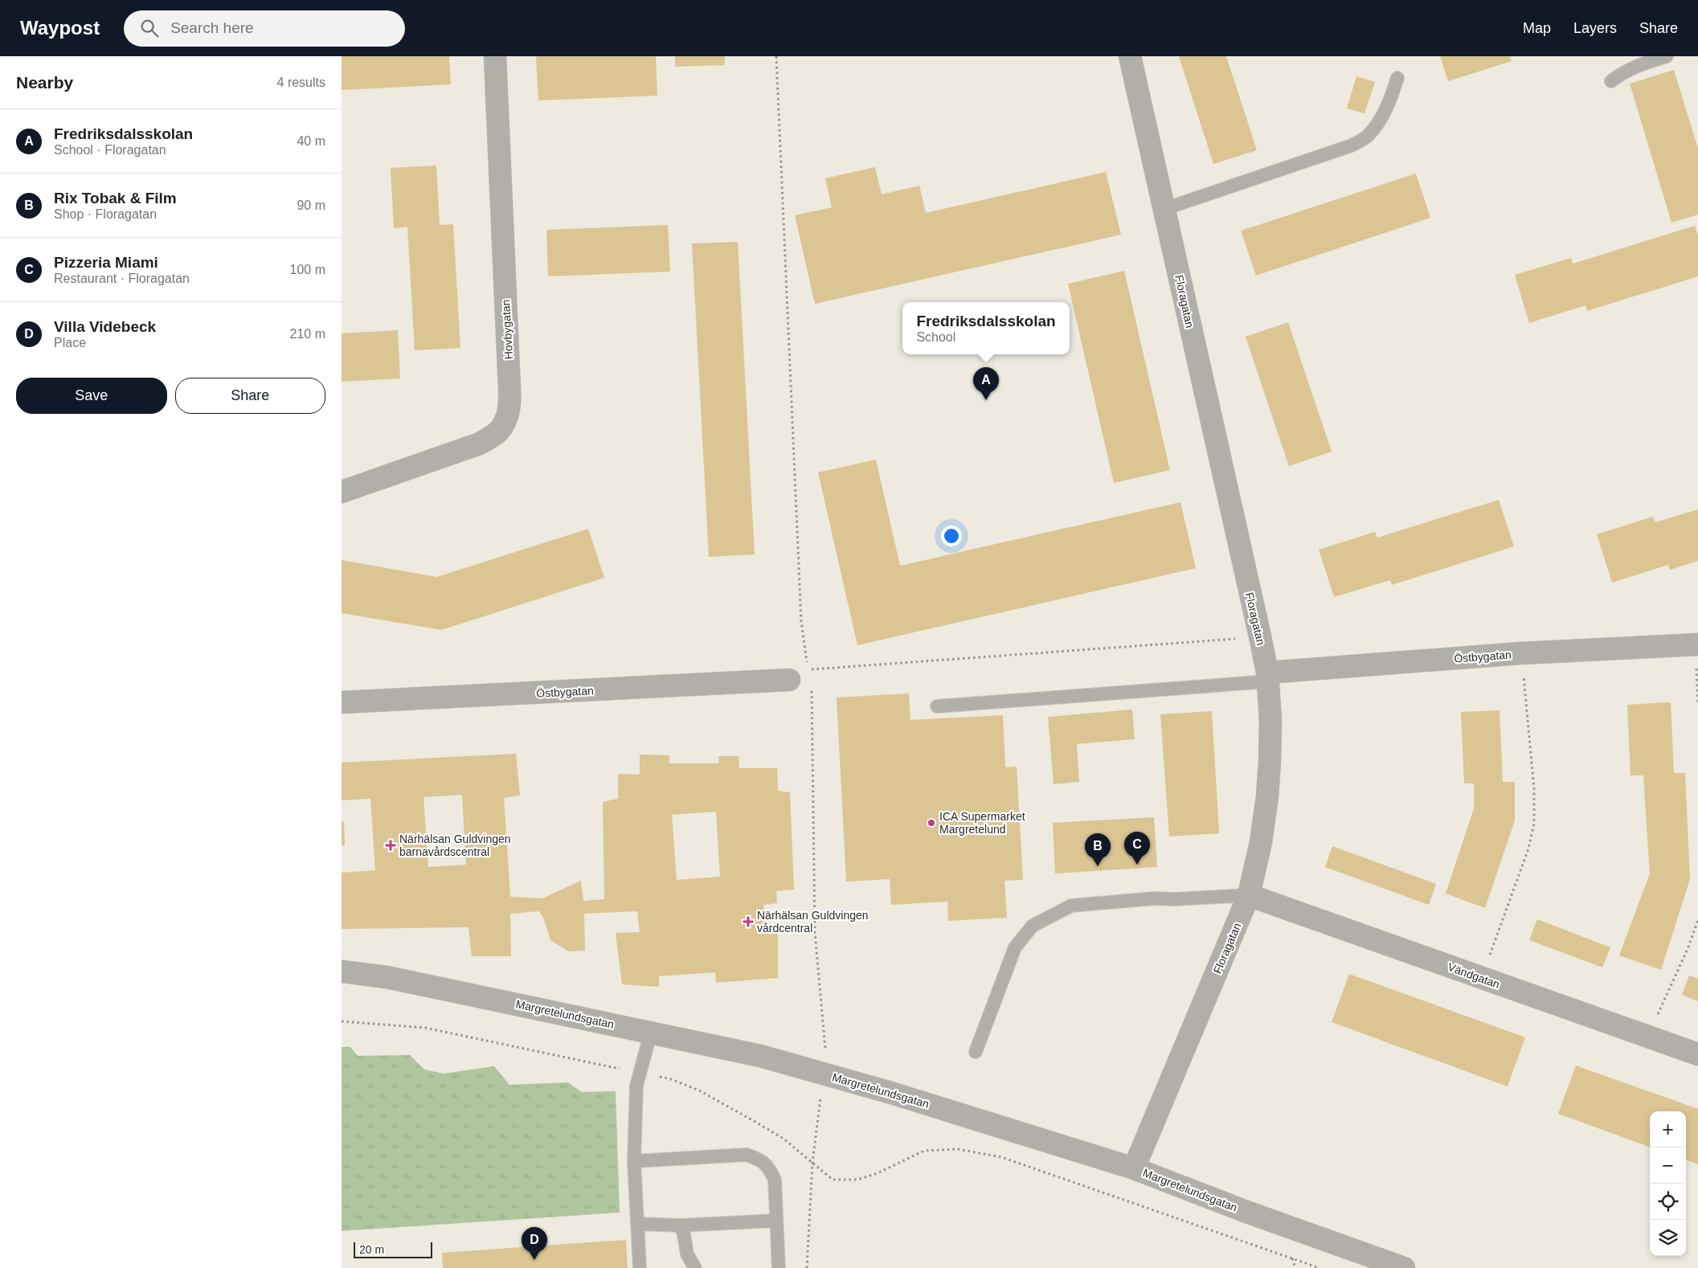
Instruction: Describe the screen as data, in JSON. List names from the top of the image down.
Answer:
{
  "streets": {
    "street": [
      "Floragatan",
      "Hovbygatan",
      "Östbygatan",
      "Vändgatan",
      "Margretelundsgatan"
    ]
  },
  "crossings": [
    ["Floragatan", "Östbygatan"],
    ["Floragatan", "Vändgatan"],
    ["Floragatan", "Margretelundsgatan"]
  ],
  "places": {
    "other": ["ICA Supermarket Margretelund"],
    "health": ["Närhälsan Guldvingen barnavårdscentral", "Närhälsan Guldvingen vårdcentral"]
  },
  "scale_bar": "20 m",
  "page": {
    "header": "Waypost",
    "search": "Search here",
    "nav": ["Map", "Layers", "Share"],
    "heading": ["Nearby", "4 results"],
    "list": [
      {
        "mark": "A",
        "name": "Fredriksdalsskolan",
        "note": "School · Floragatan",
        "value": "40 m"
      },
      {
        "mark": "B",
        "name": "Rix Tobak & Film",
        "note": "Shop · Floragatan",
        "value": "90 m"
      },
      {
        "mark": "C",
        "name": "Pizzeria Miami",
        "note": "Restaurant · Floragatan",
        "value": "100 m"
      },
      {
        "mark": "D",
        "name": "Villa Videbeck",
        "note": "Place",
        "value": "210 m"
      }
    ],
    "popup": ["Fredriksdalsskolan", "School"],
    "buttons": ["Save", "Share"],
    "pins": [
      "A",
      "C",
      "B",
      "D"
    ],
    "map_buttons": ["+", "−"],
    "scale": "20 m"
  }
}
